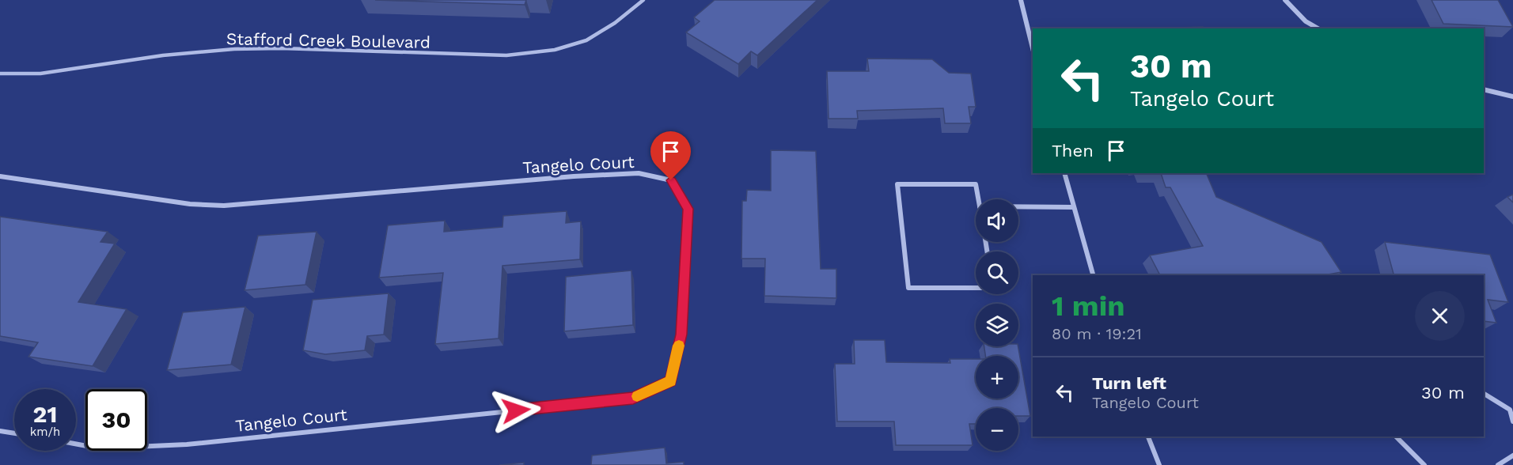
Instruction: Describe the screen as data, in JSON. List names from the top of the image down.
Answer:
{
  "streets": {
    "street": ["Tangelo Court"],
    "lane": ["Stafford Creek Boulevard"]
  },
  "page": {
    "turn": ["30 m", "Tangelo Court"],
    "then": "Then",
    "map_buttons": ["+", "−"],
    "heading": ["1 min", "80 m · 19:21"],
    "list": [
      {
        "name": "Turn left",
        "note": "Tangelo Court",
        "value": "30 m"
      }
    ],
    "speed": "21 km/h",
    "limit": "30"
  }
}
